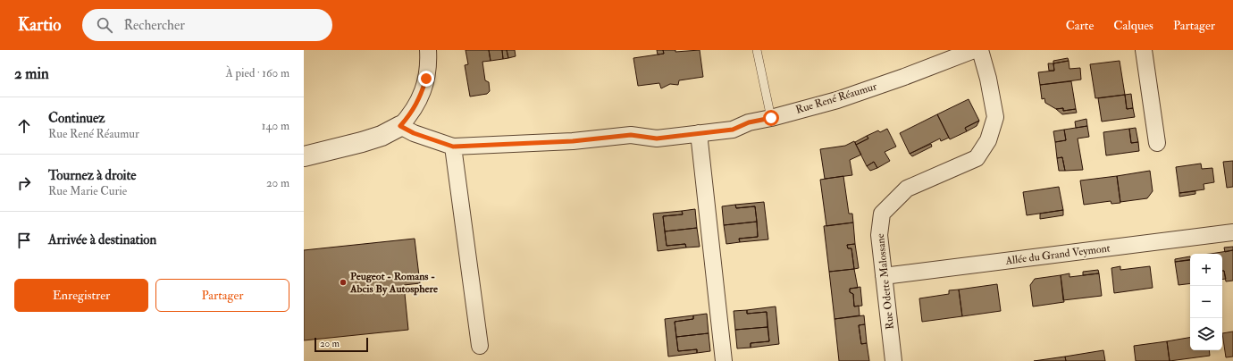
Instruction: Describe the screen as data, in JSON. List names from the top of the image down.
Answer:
{
  "streets": {
    "street": ["Rue René Réaumur", "Allée du Grand Veymont", "Rue Odette Malossane"]
  },
  "crossings": [
    ["Allée du Grand Veymont", "Rue Odette Malossane"]
  ],
  "places": ["Peugeot - Romans - Abcis By Autosphere"],
  "scale_bar": "20 m",
  "page": {
    "header": "Kartio",
    "search": "Rechercher",
    "nav": ["Carte", "Calques", "Partager"],
    "heading": ["2 min", "À pied · 160 m"],
    "list": [
      ["Continuez", "Rue René Réaumur", "140 m"],
      ["Tournez à droite", "Rue Marie Curie", "20 m"],
      "Arrivée à destination"
    ],
    "map_buttons": ["+", "−"],
    "buttons": ["Enregistrer", "Partager"],
    "scale": "20 m"
  }
}
